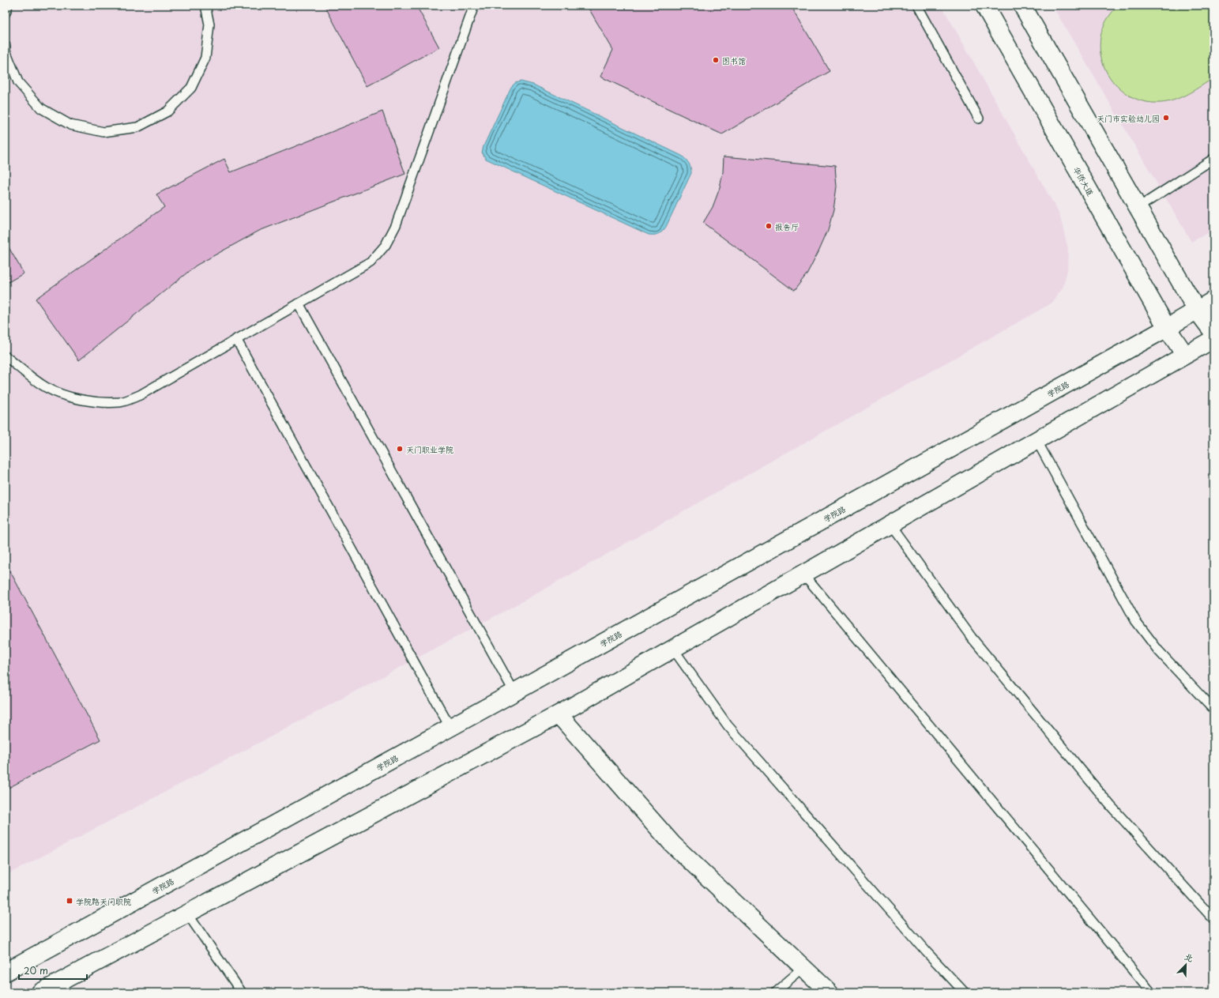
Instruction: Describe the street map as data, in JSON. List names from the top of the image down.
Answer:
{
  "streets": {
    "main road": ["华侨大道", "学院路"]
  },
  "crossings": [
    ["华侨大道", "学院路"]
  ],
  "places": {
    "other": [
      "图书馆",
      "天门市实验幼儿园",
      "报告厅",
      "天门职业学院"
    ],
    "transit": ["学院路天门职院"]
  },
  "scale_bar": "20 m",
  "north": "top right"
}
